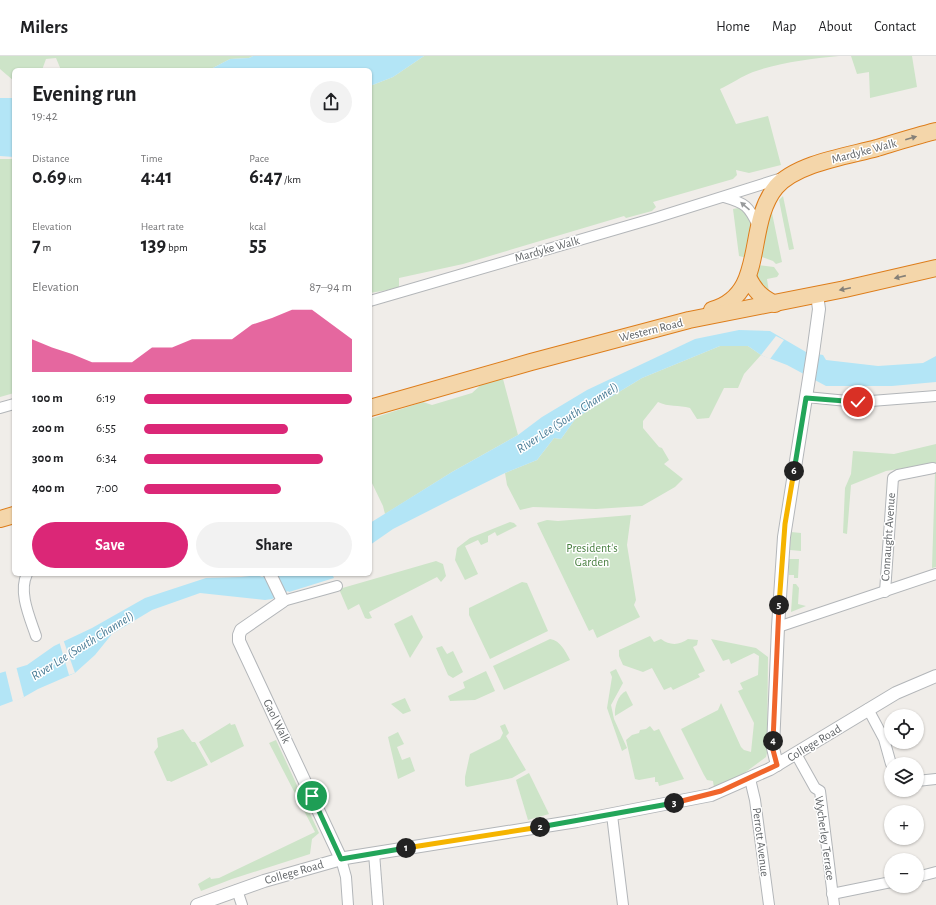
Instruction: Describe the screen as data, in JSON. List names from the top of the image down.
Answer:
{
  "streets": {
    "highway": ["Mardyke Walk", "Western Road"],
    "street": [
      "Connaught Avenue",
      "Gaol Walk",
      "College Road",
      "Wycherley Terrace",
      "Perrott Avenue"
    ]
  },
  "crossings": [
    ["Mardyke Walk", "Western Road"],
    ["Gaol Walk", "College Road"],
    ["College Road", "Wycherley Terrace"],
    ["College Road", "Perrott Avenue"]
  ],
  "water": ["River Lee (South Channel)"],
  "parks": ["President's Garden"],
  "page": {
    "header": "Milers",
    "nav": [
      "Home",
      "Map",
      "About",
      "Contact"
    ],
    "heading": ["Evening run", "19:42"],
    "stats": [
      ["Distance", "0.69 km"],
      ["Time", "4:41"],
      ["Pace", "6:47 /km"],
      ["Elevation", "7 m"],
      ["Heart rate", "139 bpm"],
      ["kcal", "55"]
    ],
    "chart": ["Elevation", "87–94 m"],
    "list": [
      {
        "name": "100 m",
        "note": "6:19"
      },
      {
        "name": "200 m",
        "note": "6:55"
      },
      {
        "name": "300 m",
        "note": "6:34"
      },
      {
        "name": "400 m",
        "note": "7:00"
      }
    ],
    "pins": [
      "6",
      "5",
      "4",
      "3",
      "2",
      "1"
    ],
    "buttons": ["Save", "Share"],
    "map_buttons": ["+", "−"]
  }
}
